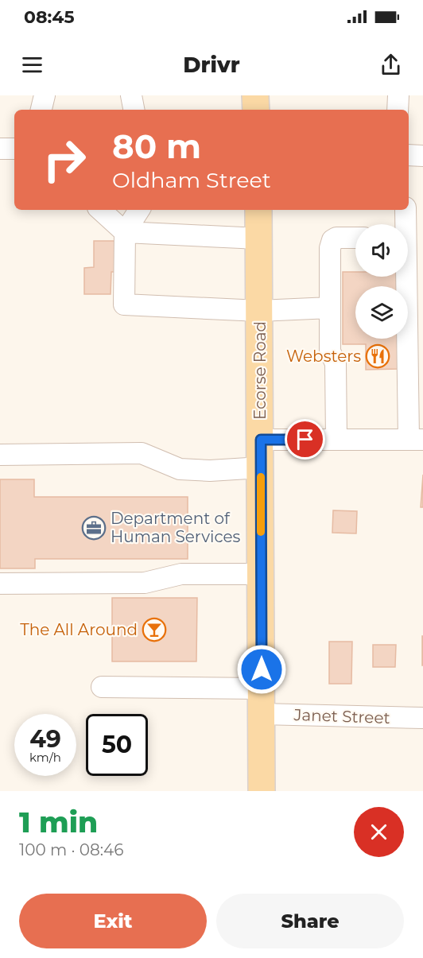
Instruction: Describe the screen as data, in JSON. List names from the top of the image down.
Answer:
{
  "streets": {
    "main road": ["Ecorse Road"],
    "street": ["Janet Street"]
  },
  "crossings": [
    ["Ecorse Road", "Janet Street"]
  ],
  "places": {
    "restaurant": ["Websters"],
    "office": ["Department of Human Services"],
    "bar": ["The All Around"]
  },
  "page": {
    "status": "08:45",
    "header": "Drivr",
    "turn": ["80 m", "Oldham Street"],
    "speed": "49 km/h",
    "limit": "50",
    "heading": ["1 min", "100 m · 08:46"],
    "buttons": ["Exit", "Share"]
  }
}
